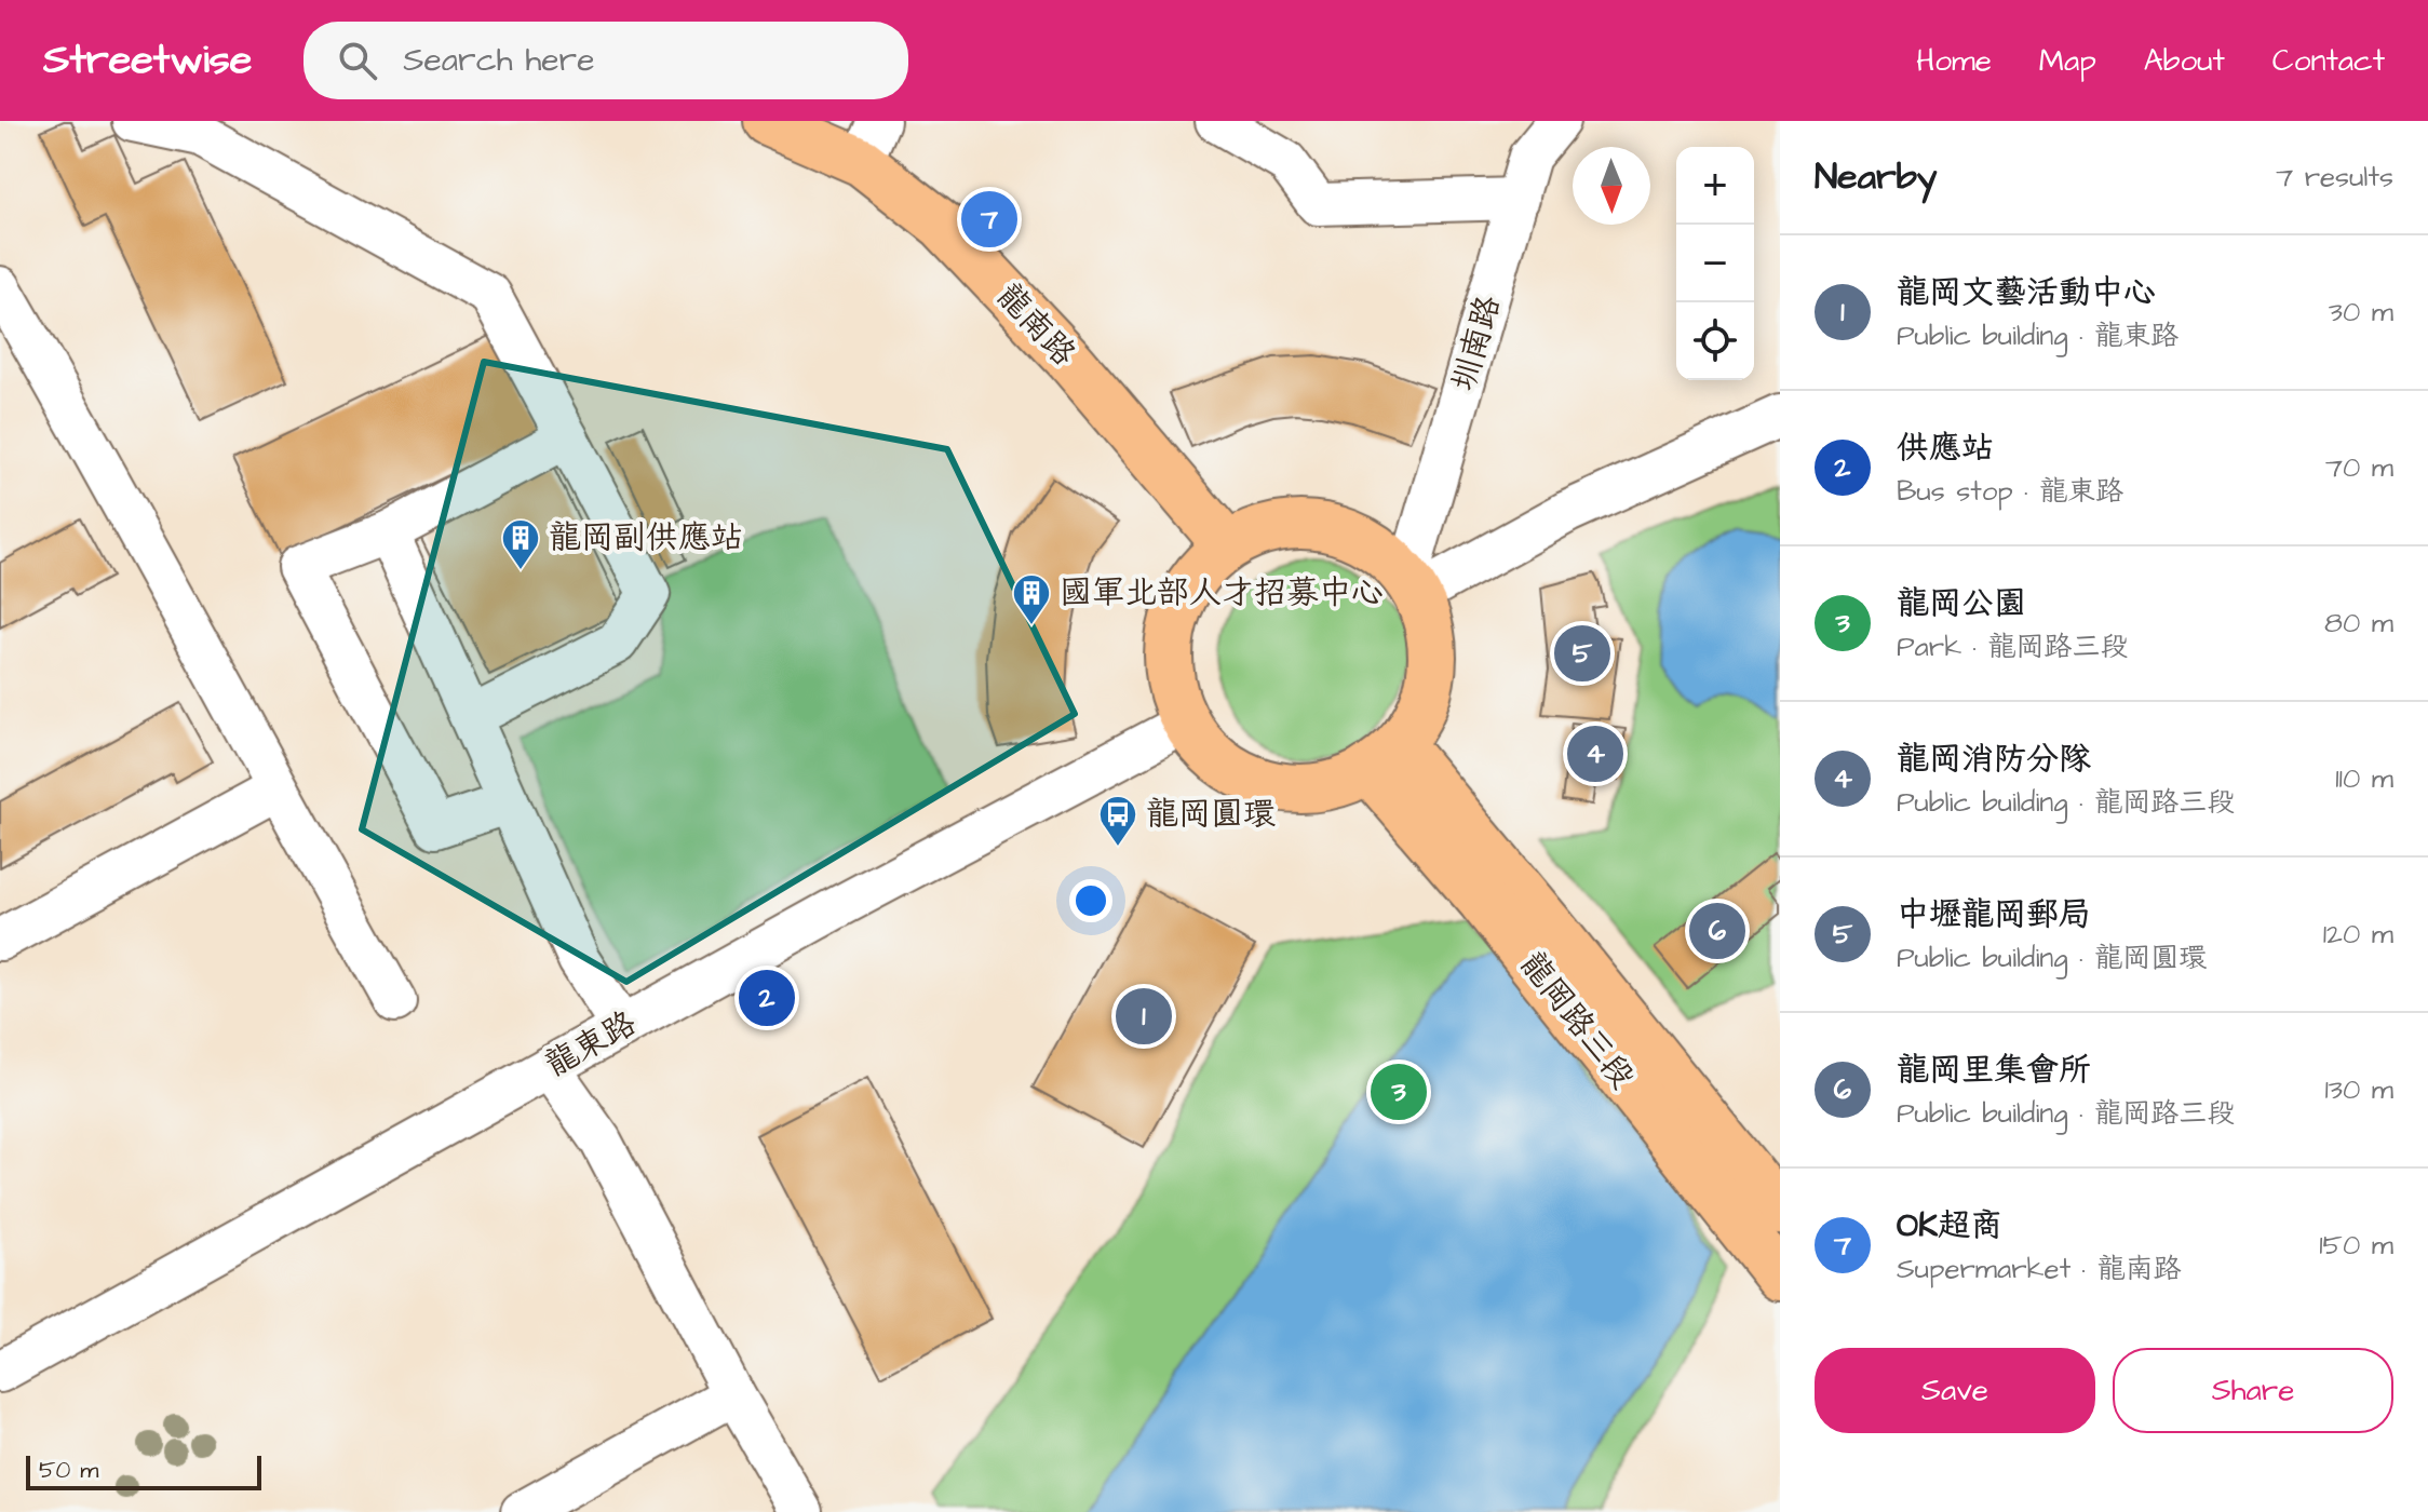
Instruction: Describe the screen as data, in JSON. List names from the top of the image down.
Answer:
{
  "streets": {
    "main road": ["龍南路", "龍岡路三段"],
    "street": ["圳南路", "龍東路"]
  },
  "crossings": [
    ["龍南路", "圳南路"],
    ["龍南路", "龍岡路三段"],
    ["龍南路", "龍東路"],
    ["圳南路", "龍岡路三段"],
    ["圳南路", "龍東路"],
    ["龍岡路三段", "龍東路"]
  ],
  "places": {
    "building": ["龍岡副供應站", "國軍北部人才招募中心"],
    "bus stop": ["龍岡圓環"]
  },
  "scale_bar": "50 m",
  "north": "bottom",
  "page": {
    "header": "Streetwise",
    "search": "Search here",
    "nav": [
      "Home",
      "Map",
      "About",
      "Contact"
    ],
    "heading": ["Nearby", "7 results"],
    "map_buttons": ["+", "−"],
    "pins": [
      "7",
      "5",
      "4",
      "6",
      "2",
      "1",
      "3"
    ],
    "list": [
      {
        "mark": "1",
        "name": "龍岡文藝活動中心",
        "note": "Public building · 龍東路",
        "value": "30 m"
      },
      {
        "mark": "2",
        "name": "供應站",
        "note": "Bus stop · 龍東路",
        "value": "70 m"
      },
      {
        "mark": "3",
        "name": "龍岡公園",
        "note": "Park · 龍岡路三段",
        "value": "80 m"
      },
      {
        "mark": "4",
        "name": "龍岡消防分隊",
        "note": "Public building · 龍岡路三段",
        "value": "110 m"
      },
      {
        "mark": "5",
        "name": "中壢龍岡郵局",
        "note": "Public building · 龍岡圓環",
        "value": "120 m"
      },
      {
        "mark": "6",
        "name": "龍岡里集會所",
        "note": "Public building · 龍岡路三段",
        "value": "130 m"
      },
      {
        "mark": "7",
        "name": "OK超商",
        "note": "Supermarket · 龍南路",
        "value": "150 m"
      }
    ],
    "buttons": ["Save", "Share"],
    "scale": "50 m"
  }
}
